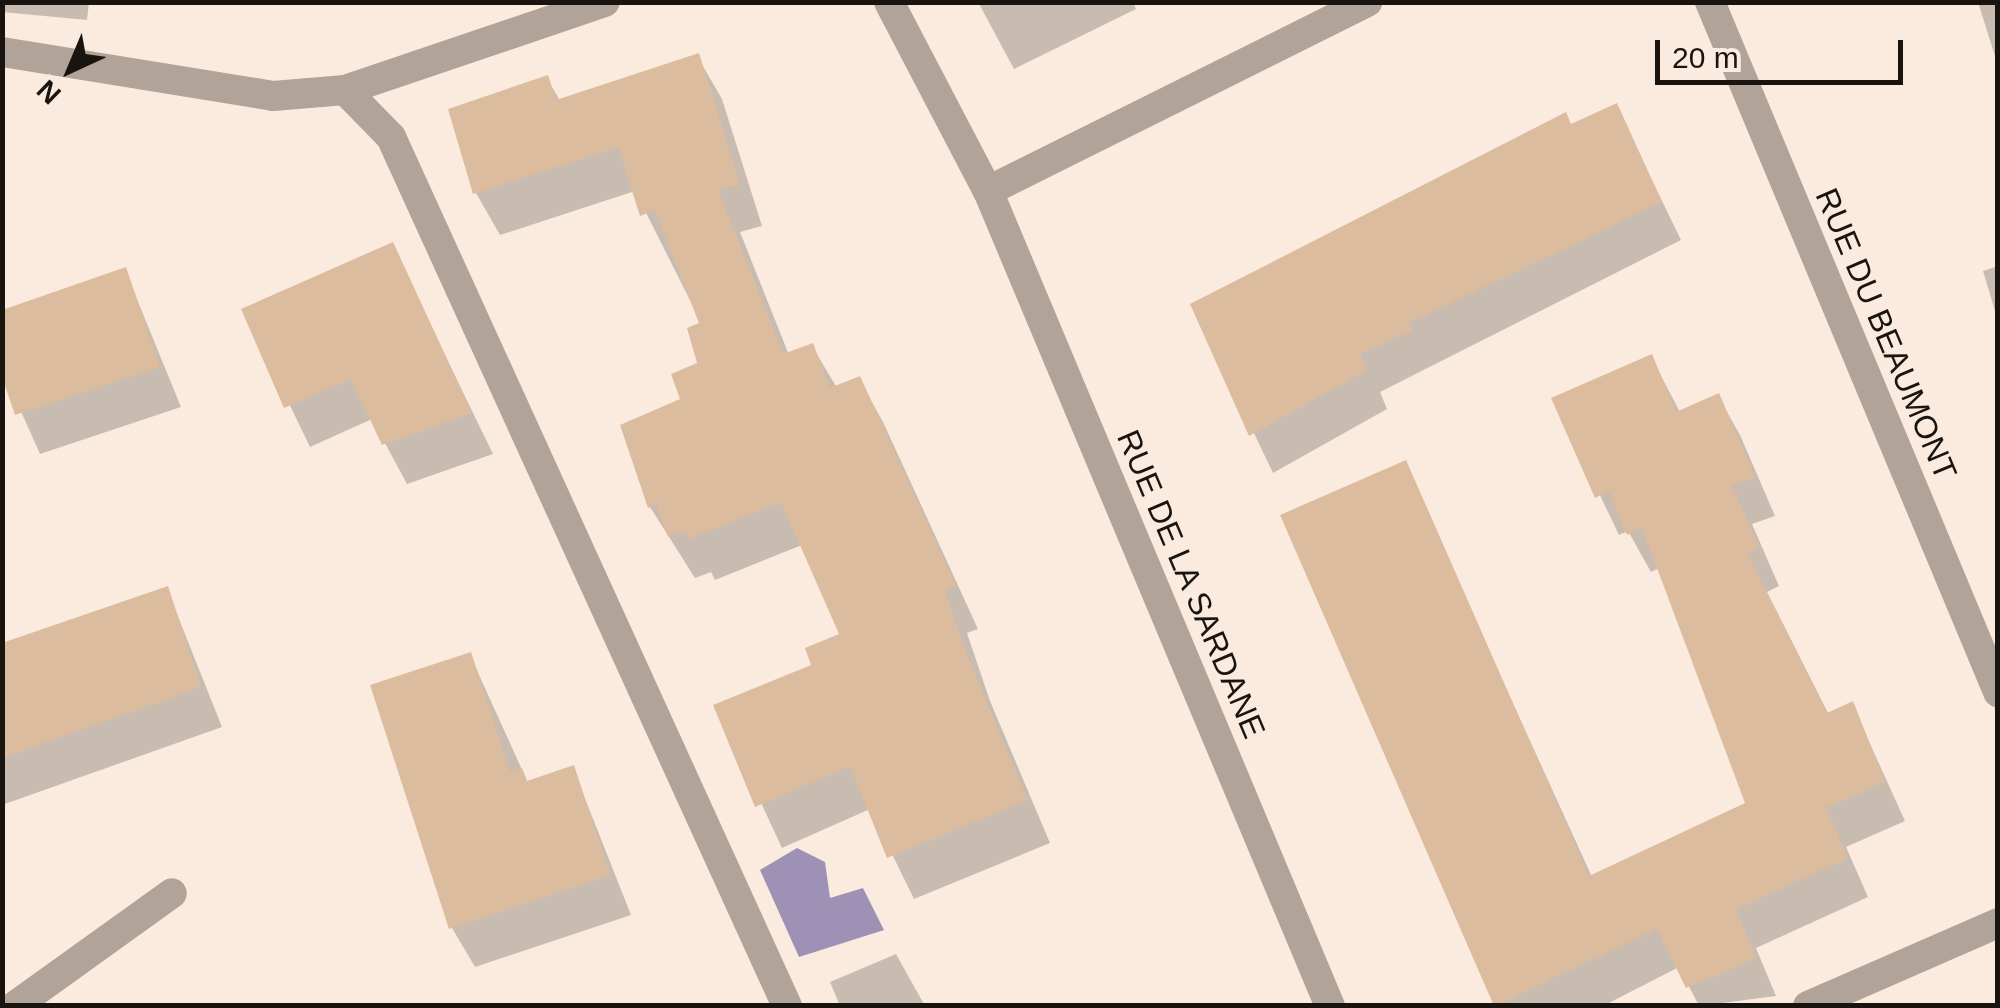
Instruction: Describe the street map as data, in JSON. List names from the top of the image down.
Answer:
{
  "streets": {
    "street": ["RUE DU BEAUMONT", "RUE DE LA SARDANE"]
  },
  "scale_bar": "20 m",
  "north": "bottom left"
}
